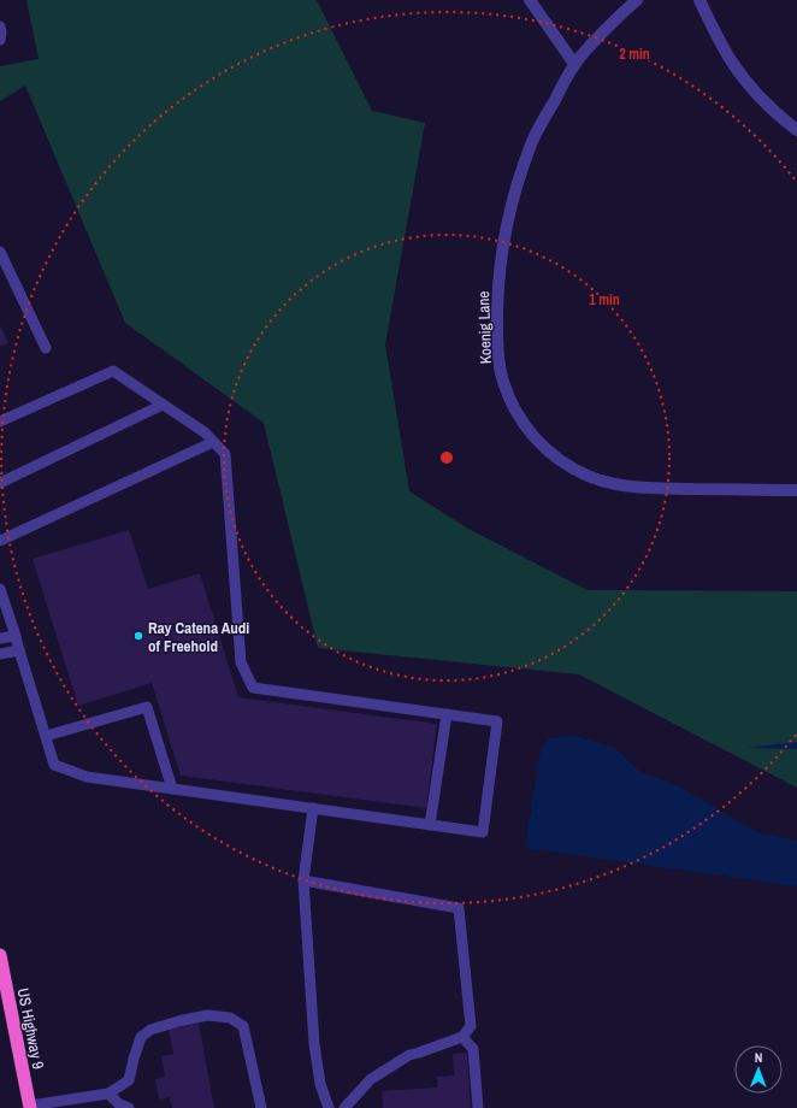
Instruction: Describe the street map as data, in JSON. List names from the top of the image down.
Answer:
{
  "streets": {
    "highway": ["US Highway 9"],
    "street": ["Koenig Lane"]
  },
  "places": ["Ray Catena Audi of Freehold"],
  "north": "top",
  "rings": ["2 min", "1 min"]
}
